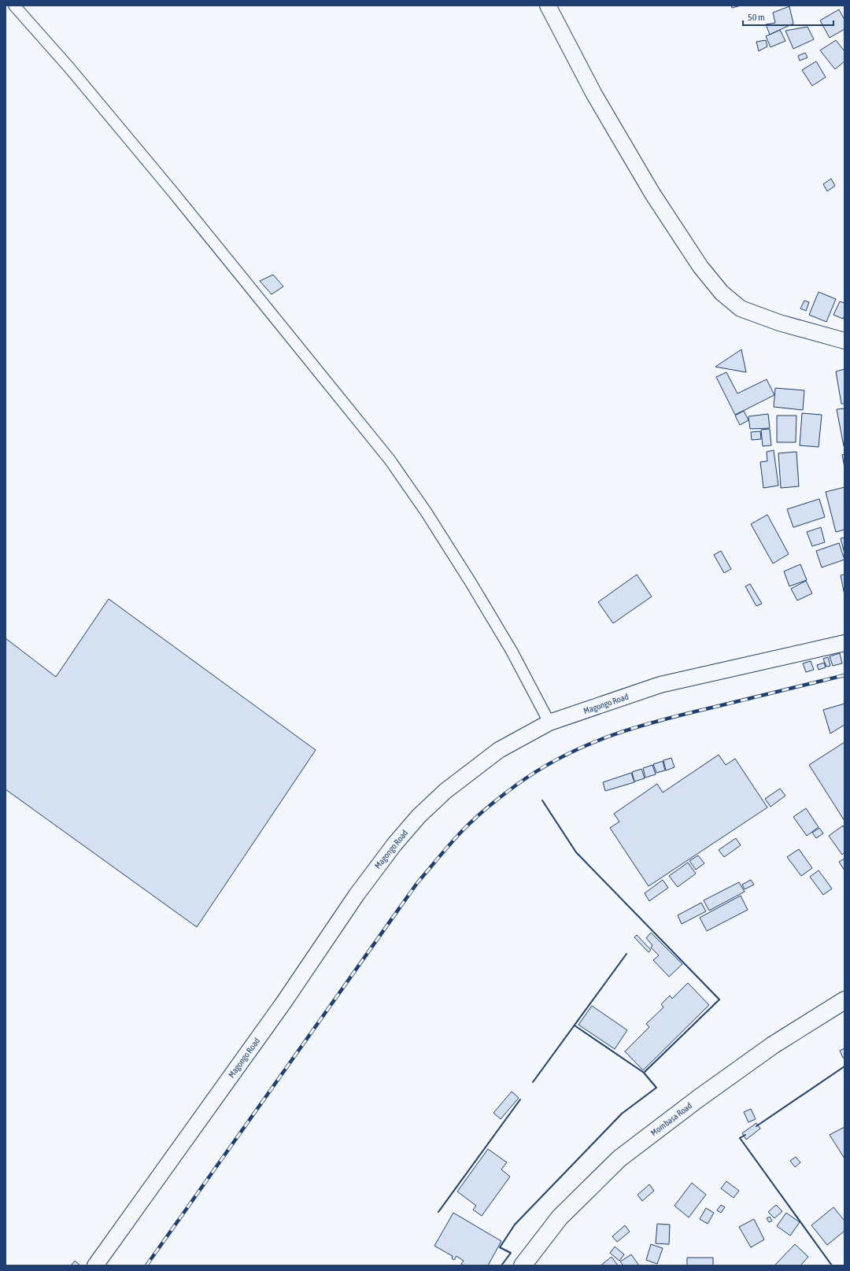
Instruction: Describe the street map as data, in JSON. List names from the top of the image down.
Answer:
{
  "streets": {
    "highway": ["Mombasa Road"],
    "street": ["Magongo Road"]
  },
  "scale_bar": "50 m"
}
